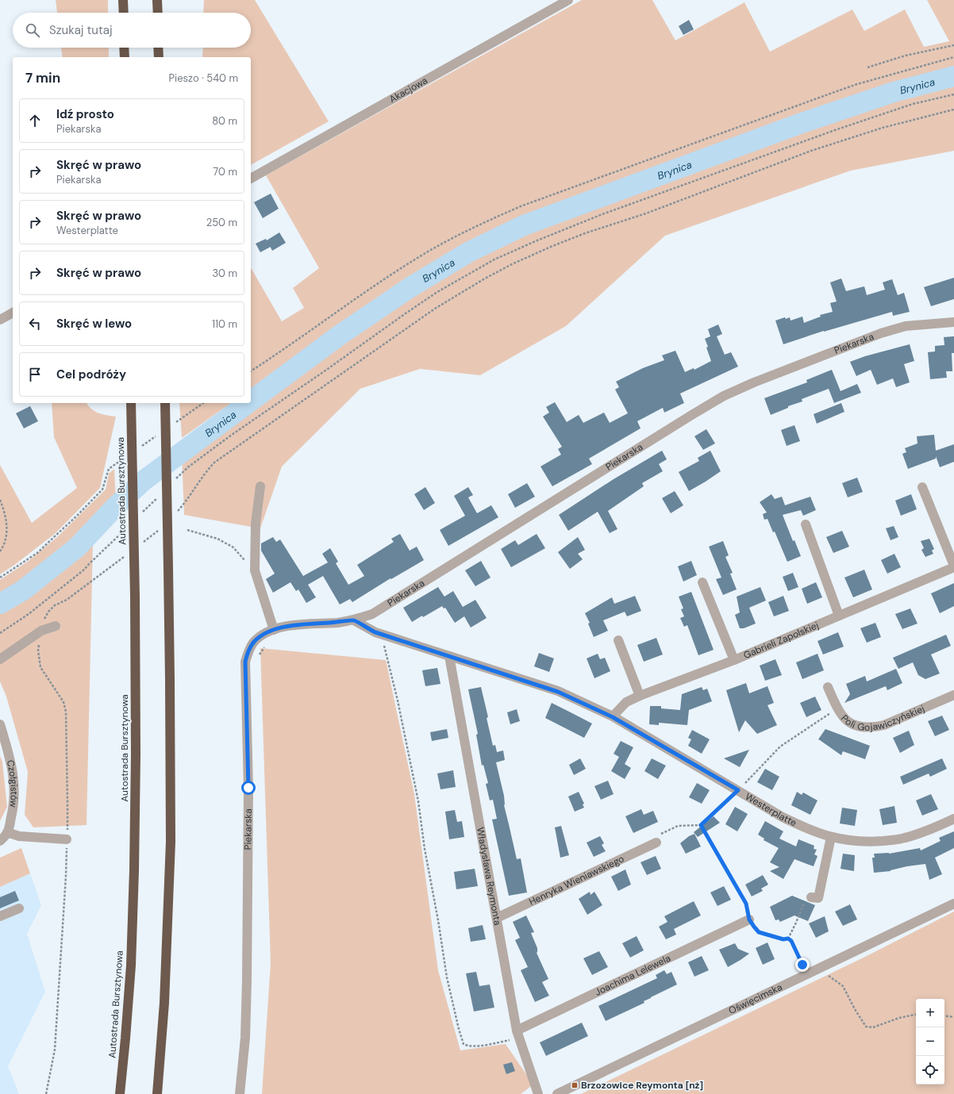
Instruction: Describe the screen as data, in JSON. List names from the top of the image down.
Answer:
{
  "streets": {
    "highway": ["Autostrada Bursztynowa"],
    "street": [
      "Akacjowa",
      "Piekarska",
      "Gabrieli Zapolskiej",
      "Poli Gojawiczyńskiej",
      "Czołgistów",
      "Westerplatte",
      "Władysława Reymonta",
      "Henryka Wieniawskiego",
      "Joachima Lelewela",
      "Oświęcimska"
    ]
  },
  "crossings": [
    ["Piekarska", "Westerplatte"],
    ["Gabrieli Zapolskiej", "Westerplatte"],
    ["Westerplatte", "Władysława Reymonta"],
    ["Władysława Reymonta", "Henryka Wieniawskiego"],
    ["Władysława Reymonta", "Joachima Lelewela"]
  ],
  "water": ["Brynica"],
  "places": {
    "transit": ["Brzozowice Reymonta [nż]"]
  },
  "page": {
    "search": "Szukaj tutaj",
    "heading": ["7 min", "Pieszo · 540 m"],
    "list": [
      ["Idź prosto", "Piekarska", "80 m"],
      ["Skręć w prawo", "Piekarska", "70 m"],
      ["Skręć w prawo", "Westerplatte", "250 m"],
      ["Skręć w prawo", "30 m"],
      ["Skręć w lewo", "110 m"],
      "Cel podróży"
    ],
    "map_buttons": ["+", "−"]
  }
}
